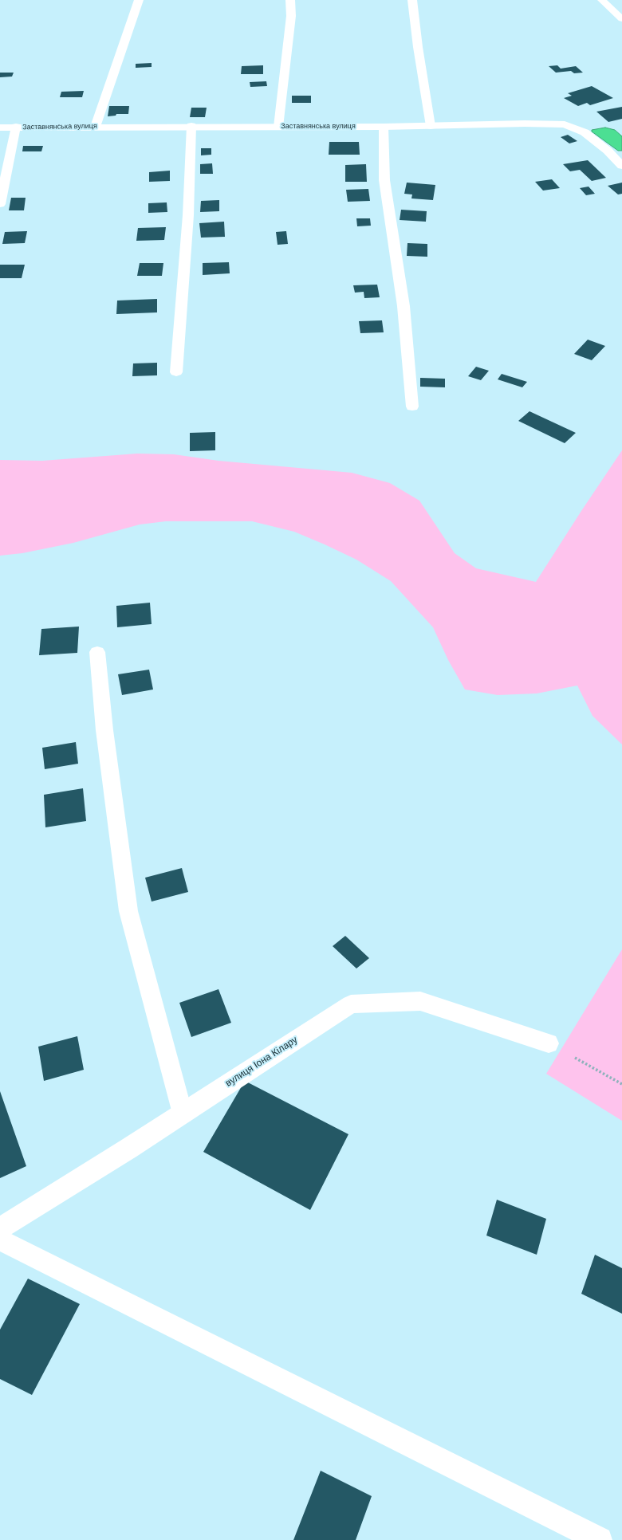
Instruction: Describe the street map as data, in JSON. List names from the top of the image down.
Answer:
{
  "streets": {
    "street": ["Заставнянська вулиця", "вулиця Іона Кілару"]
  }
}
